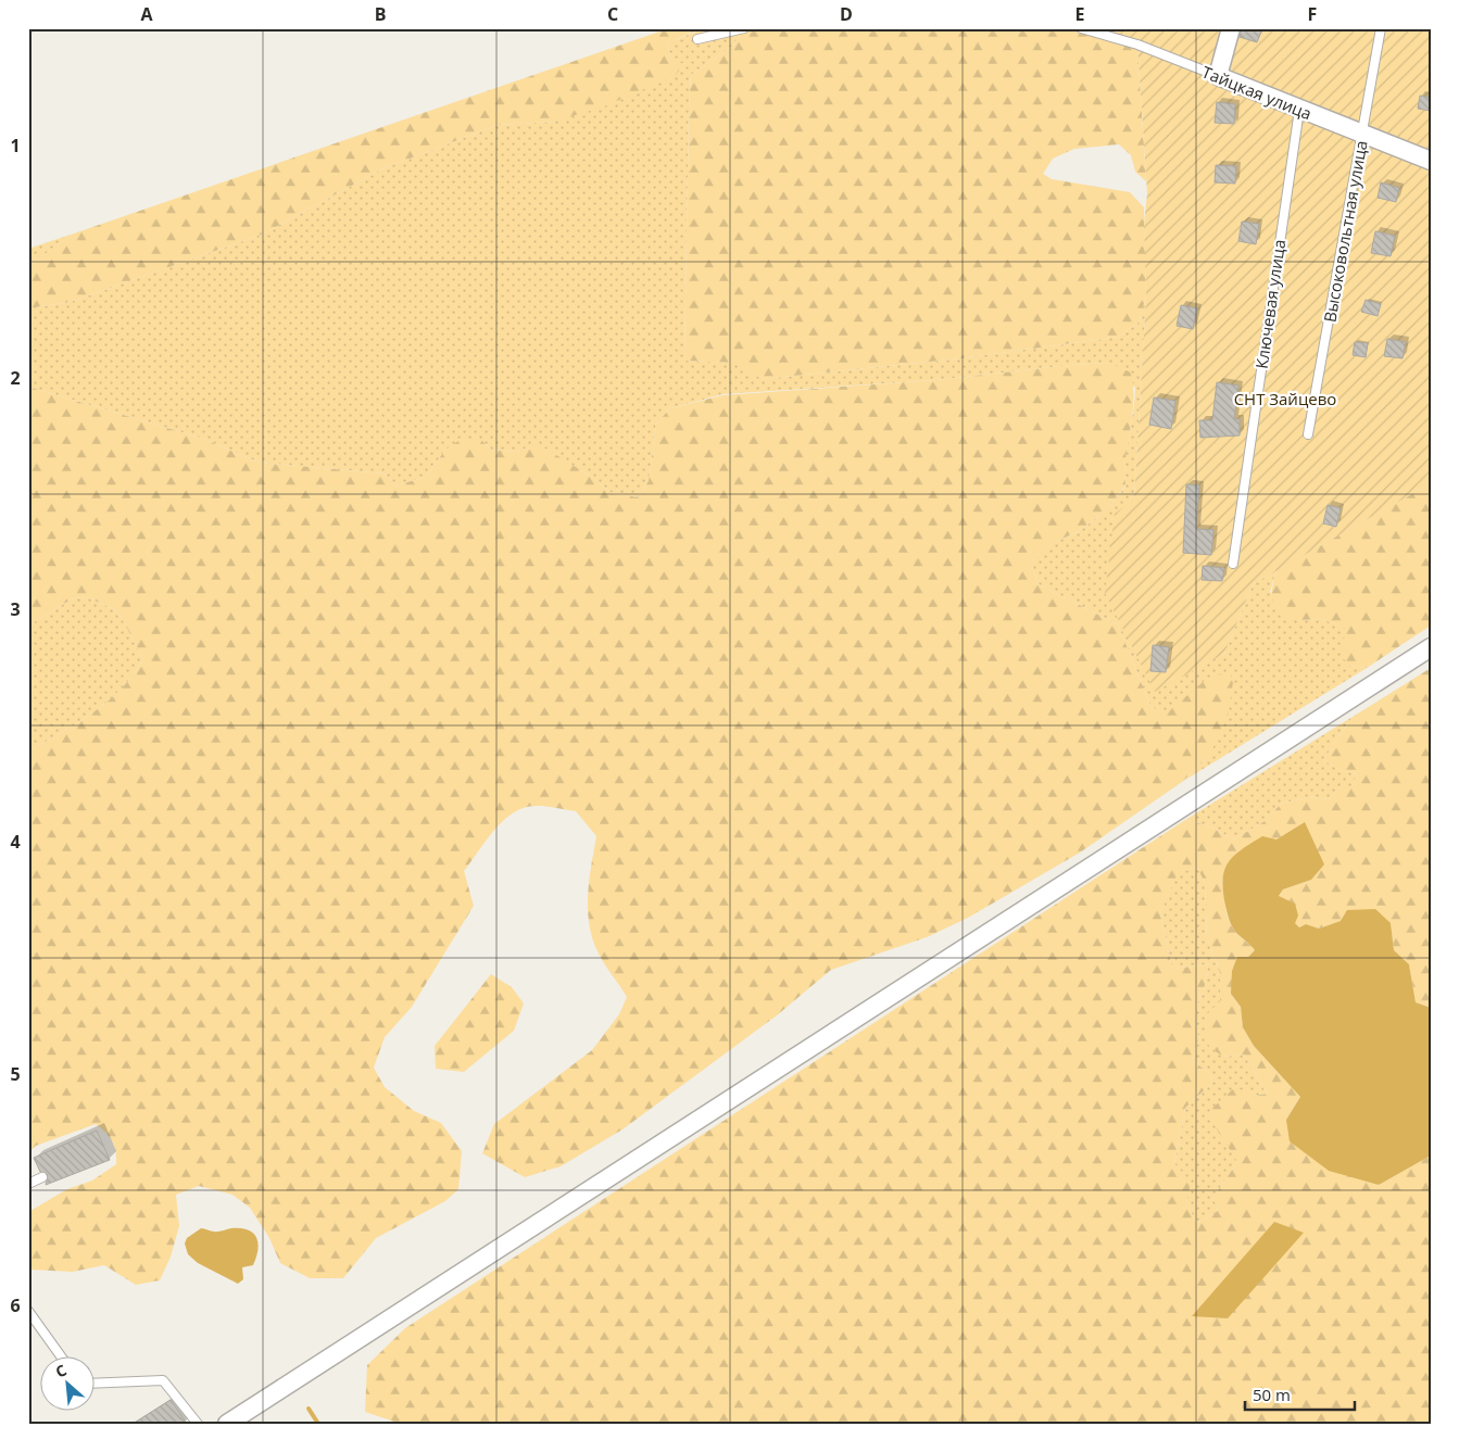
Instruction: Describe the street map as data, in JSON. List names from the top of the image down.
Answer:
{
  "streets": {
    "street": ["Тайцкая улица"],
    "lane": ["Высоковольтная улица", "Ключевая улица"]
  },
  "crossings": [
    ["Тайцкая улица", "Высоковольтная улица"],
    ["Тайцкая улица", "Ключевая улица"]
  ],
  "parks": ["СНТ Зайцево"],
  "scale_bar": "50 m",
  "north": "top left",
  "grid": {
    "columns": [
      "A",
      "B",
      "C",
      "D",
      "E",
      "F"
    ],
    "rows": [
      "1",
      "2",
      "3",
      "4",
      "5",
      "6"
    ]
  }
}
